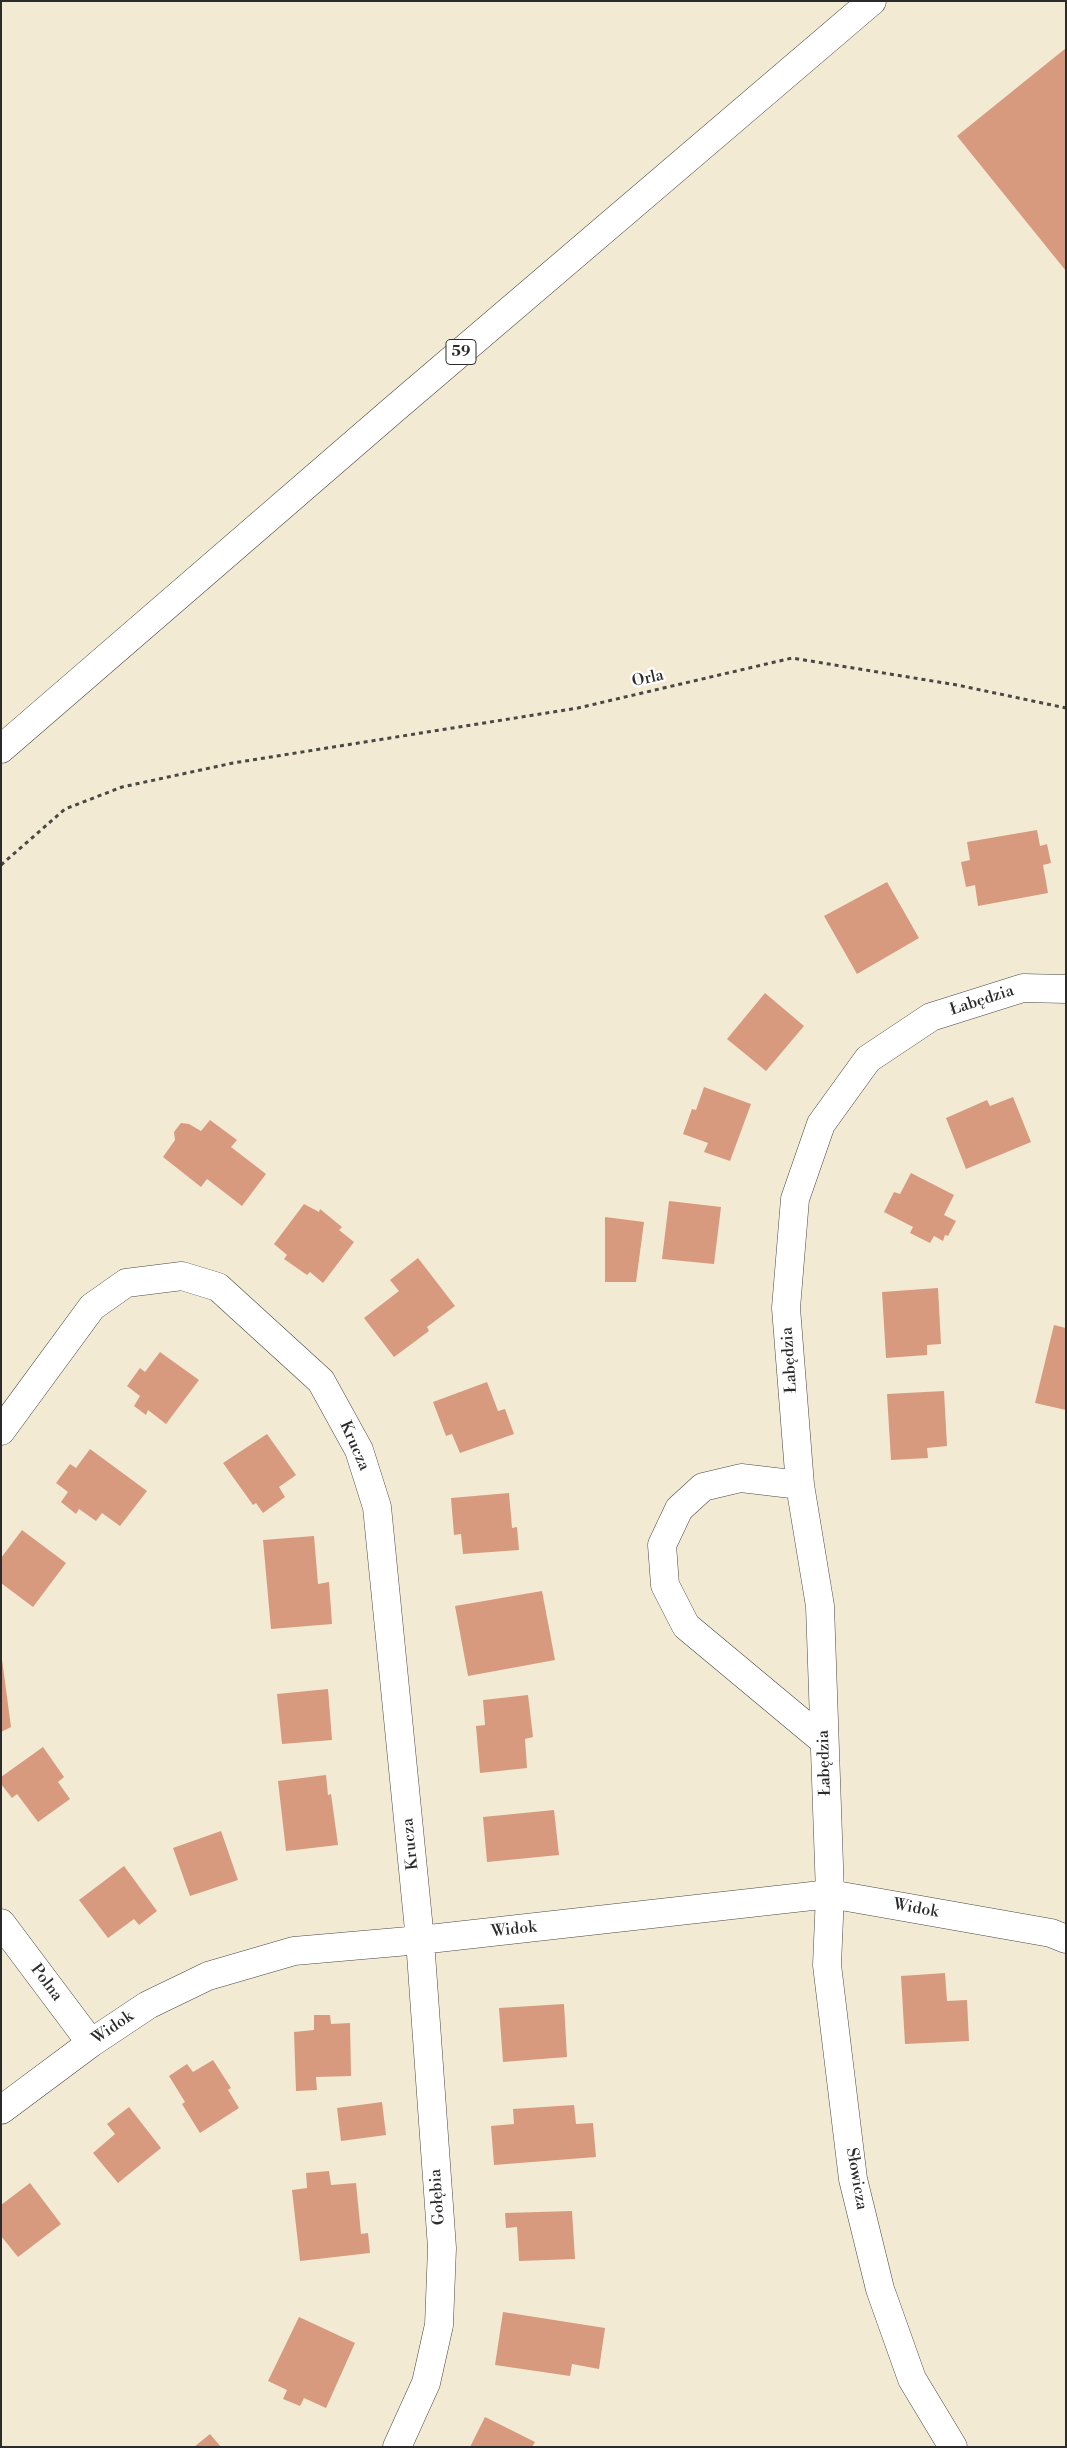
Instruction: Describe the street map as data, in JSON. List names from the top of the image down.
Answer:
{
  "streets": {
    "street": [
      "59",
      "Łabędzia",
      "Krucza",
      "Widok",
      "Polna",
      "Słowicza",
      "Gołębia"
    ],
    "path": ["Orla"]
  },
  "crossings": [
    ["Łabędzia", "Widok"],
    ["Łabędzia", "Słowicza"],
    ["Krucza", "Widok"],
    ["Krucza", "Gołębia"],
    ["Widok", "Polna"],
    ["Widok", "Słowicza"],
    ["Widok", "Gołębia"]
  ]
}
